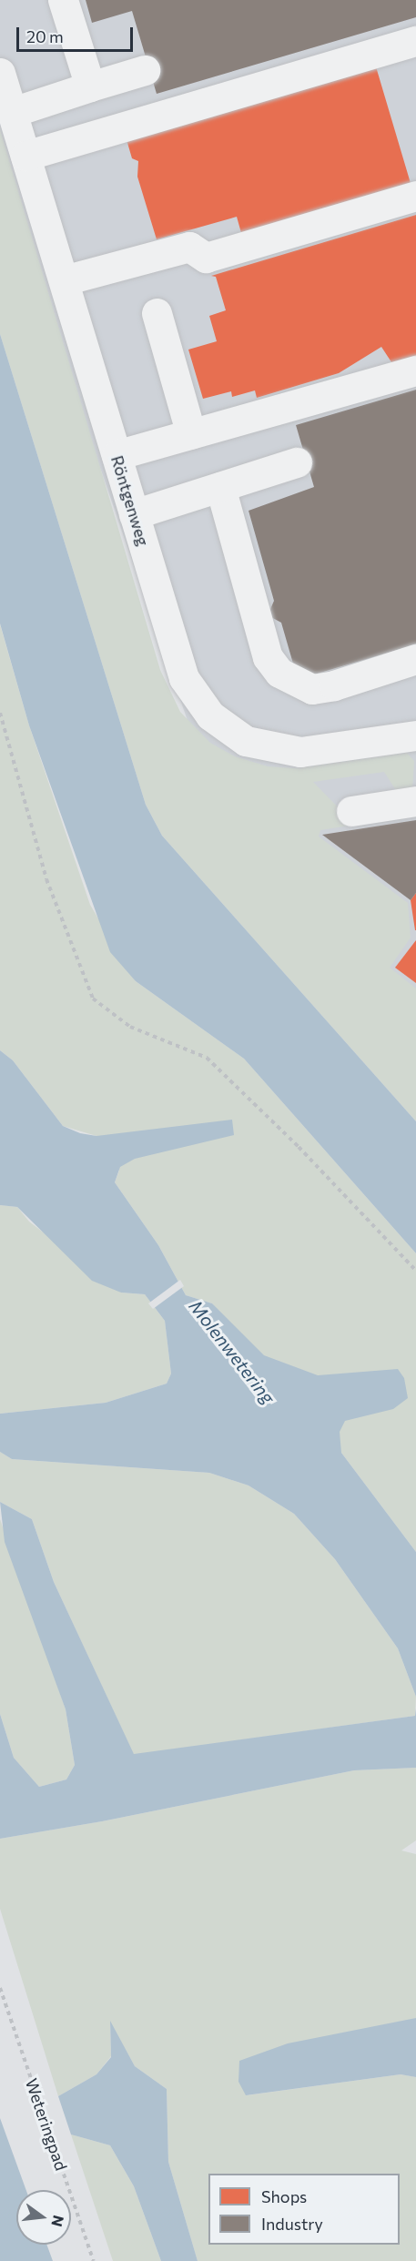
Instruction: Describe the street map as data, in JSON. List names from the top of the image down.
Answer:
{
  "streets": {
    "street": ["Röntgenweg"],
    "path": ["Weteringpad"]
  },
  "water": ["Molenwetering"],
  "legend": ["Shops", "Industry"],
  "scale_bar": "20 m",
  "north": "right"
}
